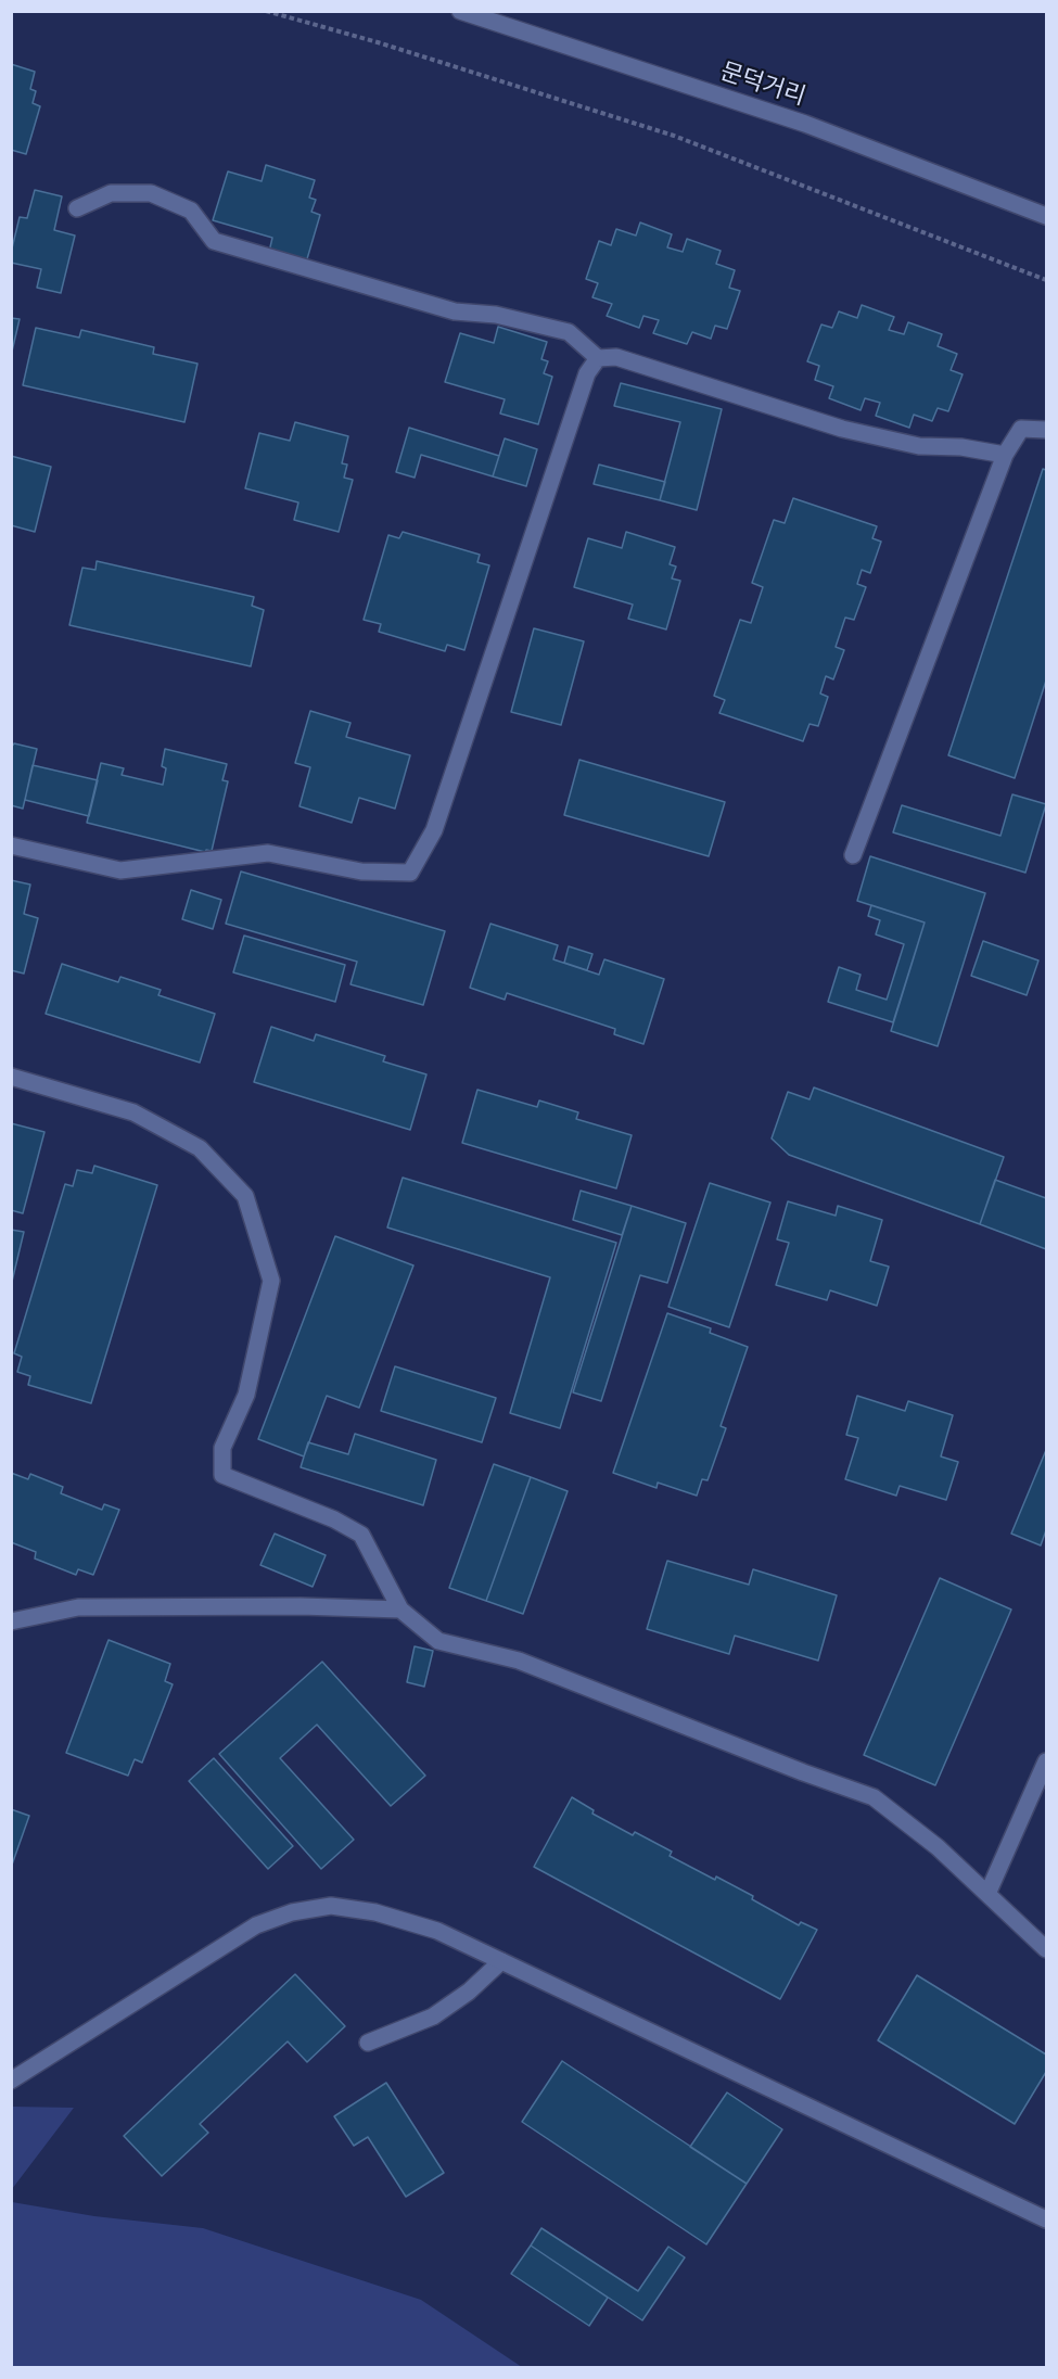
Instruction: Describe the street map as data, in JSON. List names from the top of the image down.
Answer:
{
  "streets": {
    "street": ["문덕거리"]
  }
}
